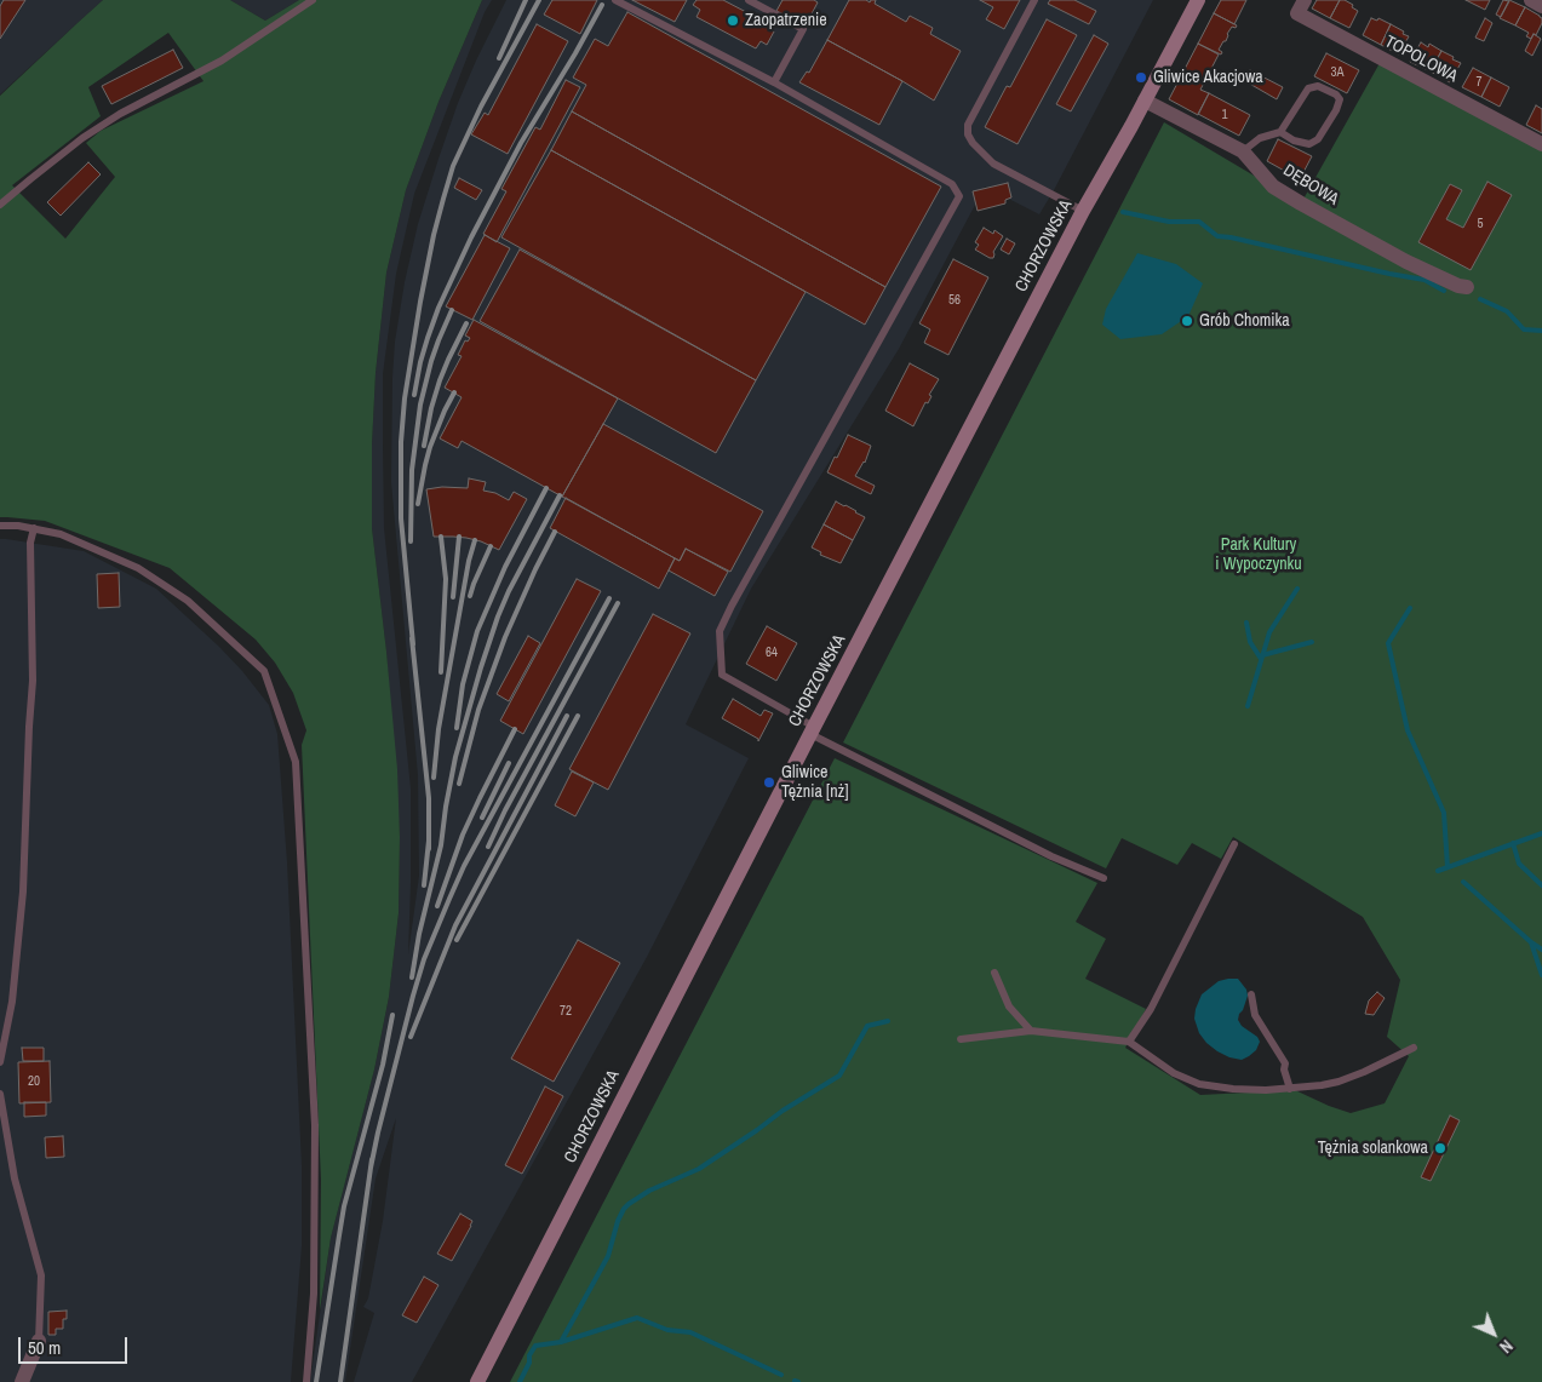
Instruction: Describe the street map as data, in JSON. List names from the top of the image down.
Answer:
{
  "streets": {
    "main road": ["CHORZOWSKA"],
    "street": ["TOPOLOWA", "DĘBOWA"]
  },
  "crossings": [
    ["DĘBOWA", "CHORZOWSKA"]
  ],
  "parks": ["Park Kultury i Wypoczynku"],
  "places": [
    "Zaopatrzenie",
    "Gliwice Akacjowa",
    "Grób Chomika",
    "Gliwice Tężnia [nż]",
    "Tężnia solankowa"
  ],
  "house_numbers": [
    "3A",
    "7",
    "1",
    "5",
    "56",
    "64",
    "72",
    "20"
  ],
  "scale_bar": "50 m",
  "north": "bottom right"
}
